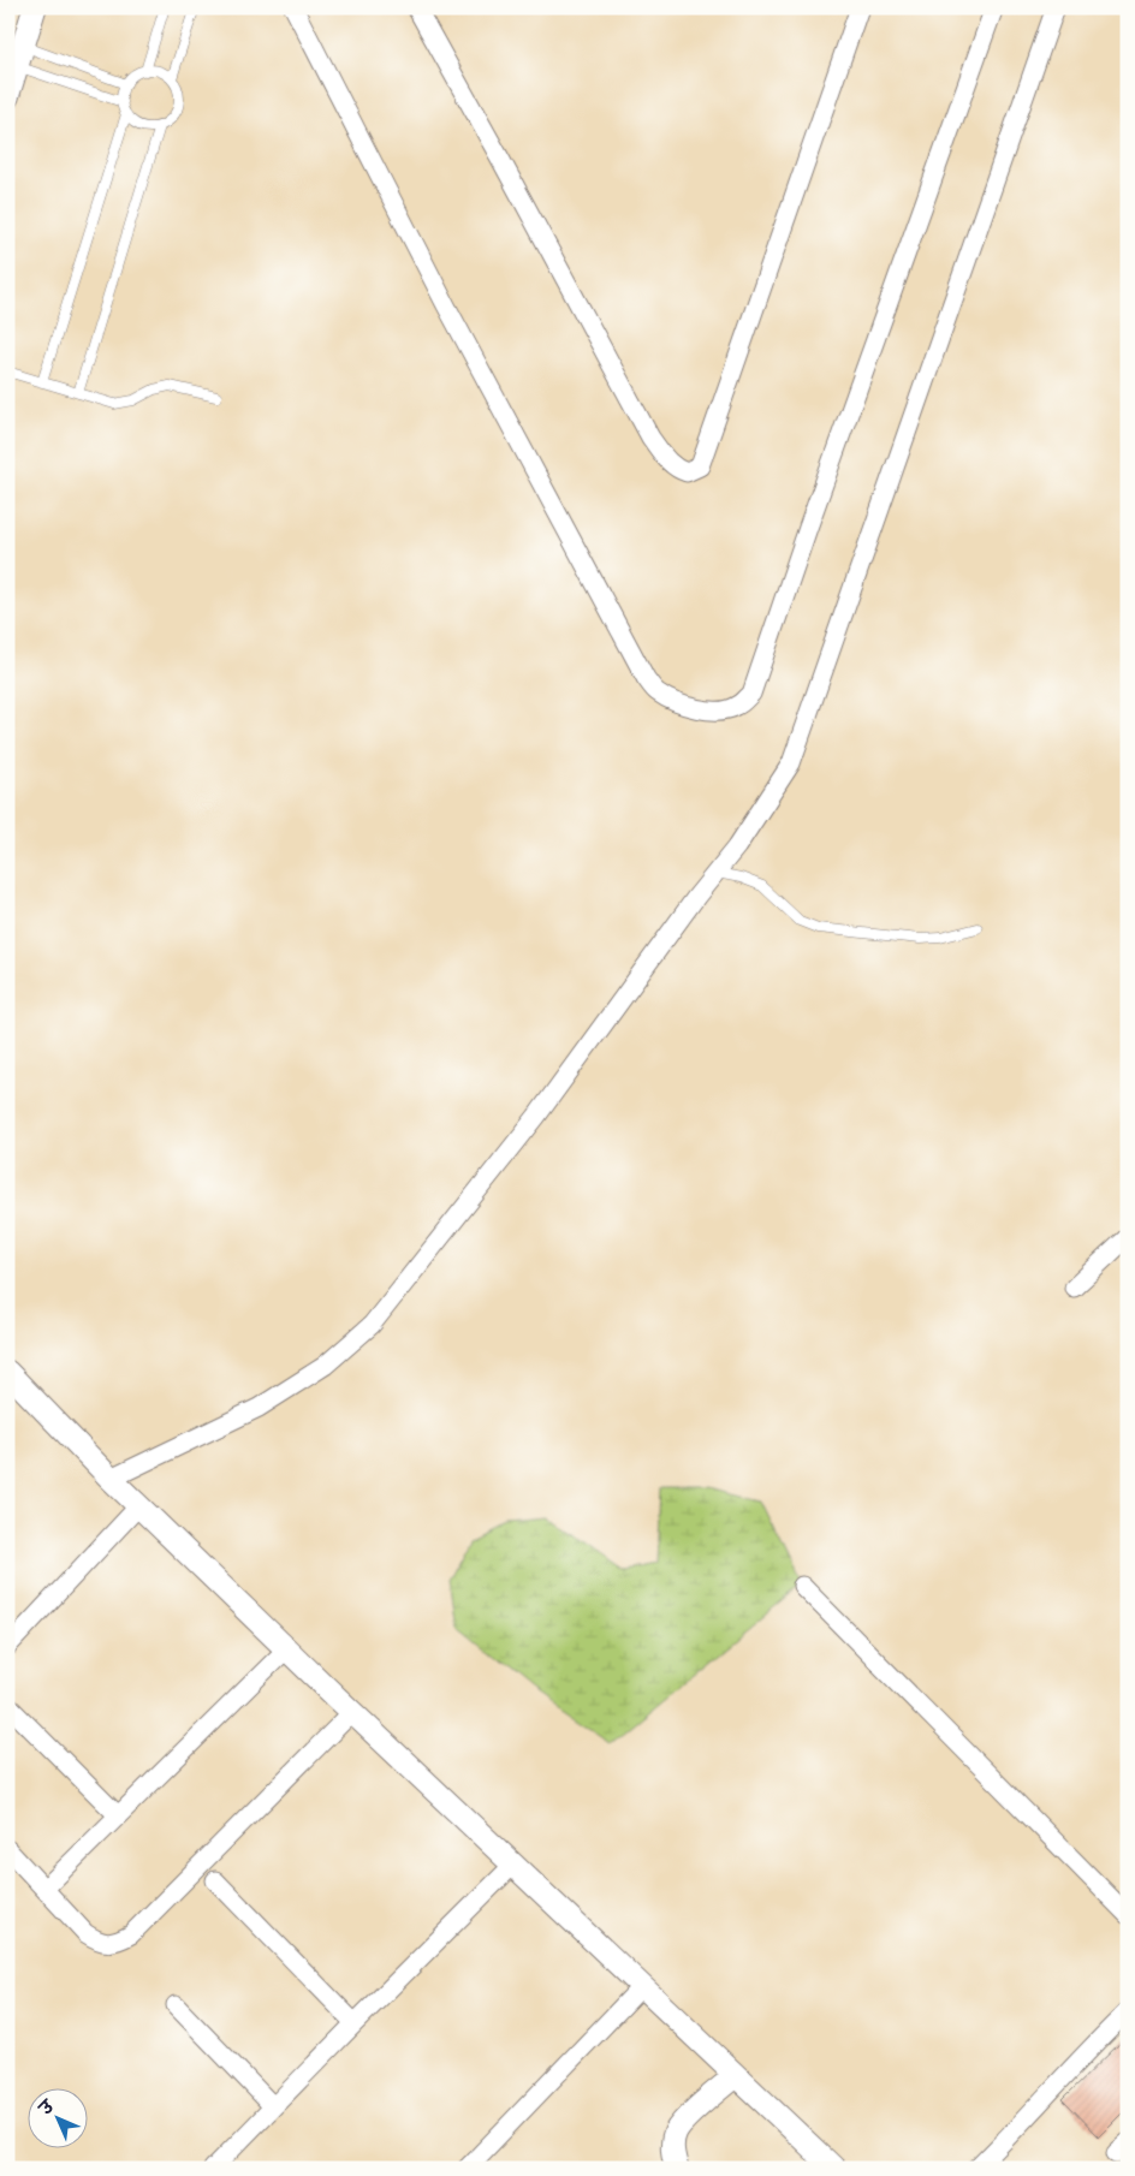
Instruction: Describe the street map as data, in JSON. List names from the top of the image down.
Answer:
{
  "north": "top left"
}
